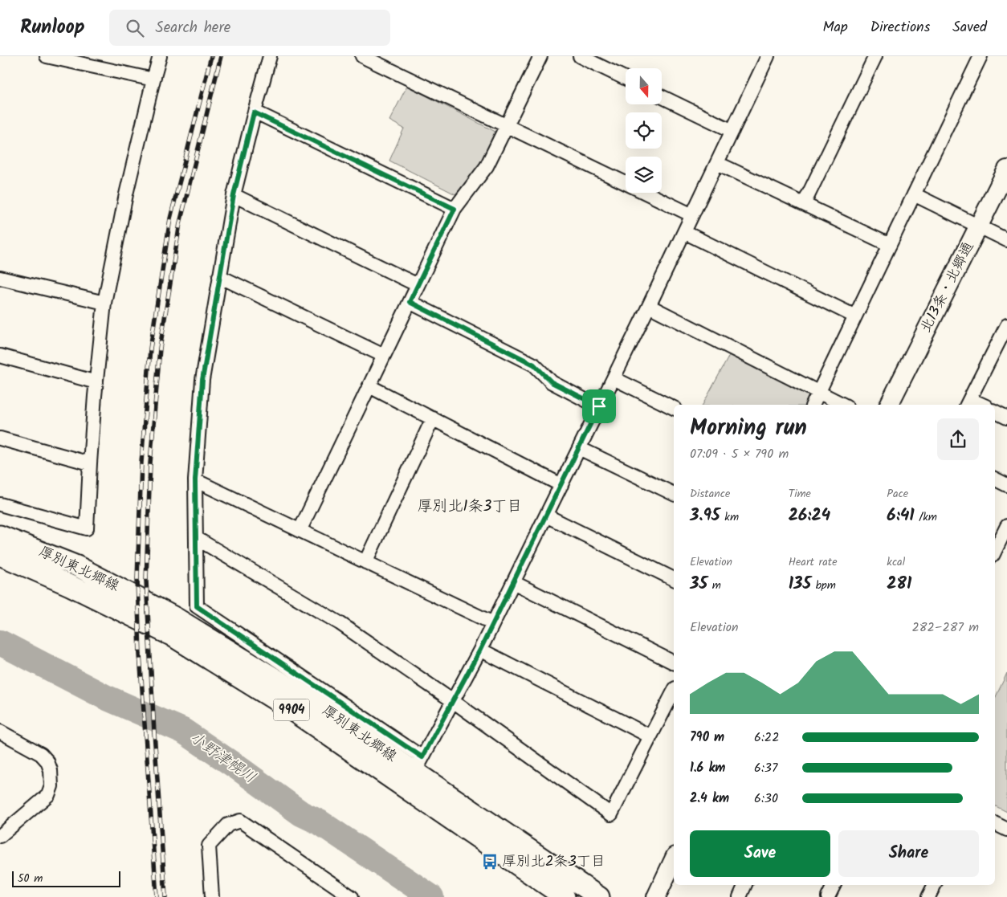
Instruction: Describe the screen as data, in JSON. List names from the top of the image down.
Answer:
{
  "streets": {
    "main road": ["北13条・北郷通", "厚別東北郷線", "9904"]
  },
  "districts": ["厚別北1条3丁目"],
  "water": ["小野津幌川"],
  "places": {
    "bus stop": ["厚別北2条3丁目"]
  },
  "scale_bar": "50 m",
  "north": "bottom",
  "page": {
    "header": "Runloop",
    "search": "Search here",
    "nav": ["Map", "Directions", "Saved"],
    "heading": ["Morning run", "07:09 · 5 × 790 m"],
    "stats": [
      ["Distance", "3.95 km"],
      ["Time", "26:24"],
      ["Pace", "6:41 /km"],
      ["Elevation", "35 m"],
      ["Heart rate", "135 bpm"],
      ["kcal", "281"]
    ],
    "chart": ["Elevation", "282–287 m"],
    "list": [
      {
        "name": "790 m",
        "note": "6:22"
      },
      {
        "name": "1.6 km",
        "note": "6:37"
      },
      {
        "name": "2.4 km",
        "note": "6:30"
      }
    ],
    "buttons": ["Save", "Share"],
    "scale": "50 m"
  }
}
